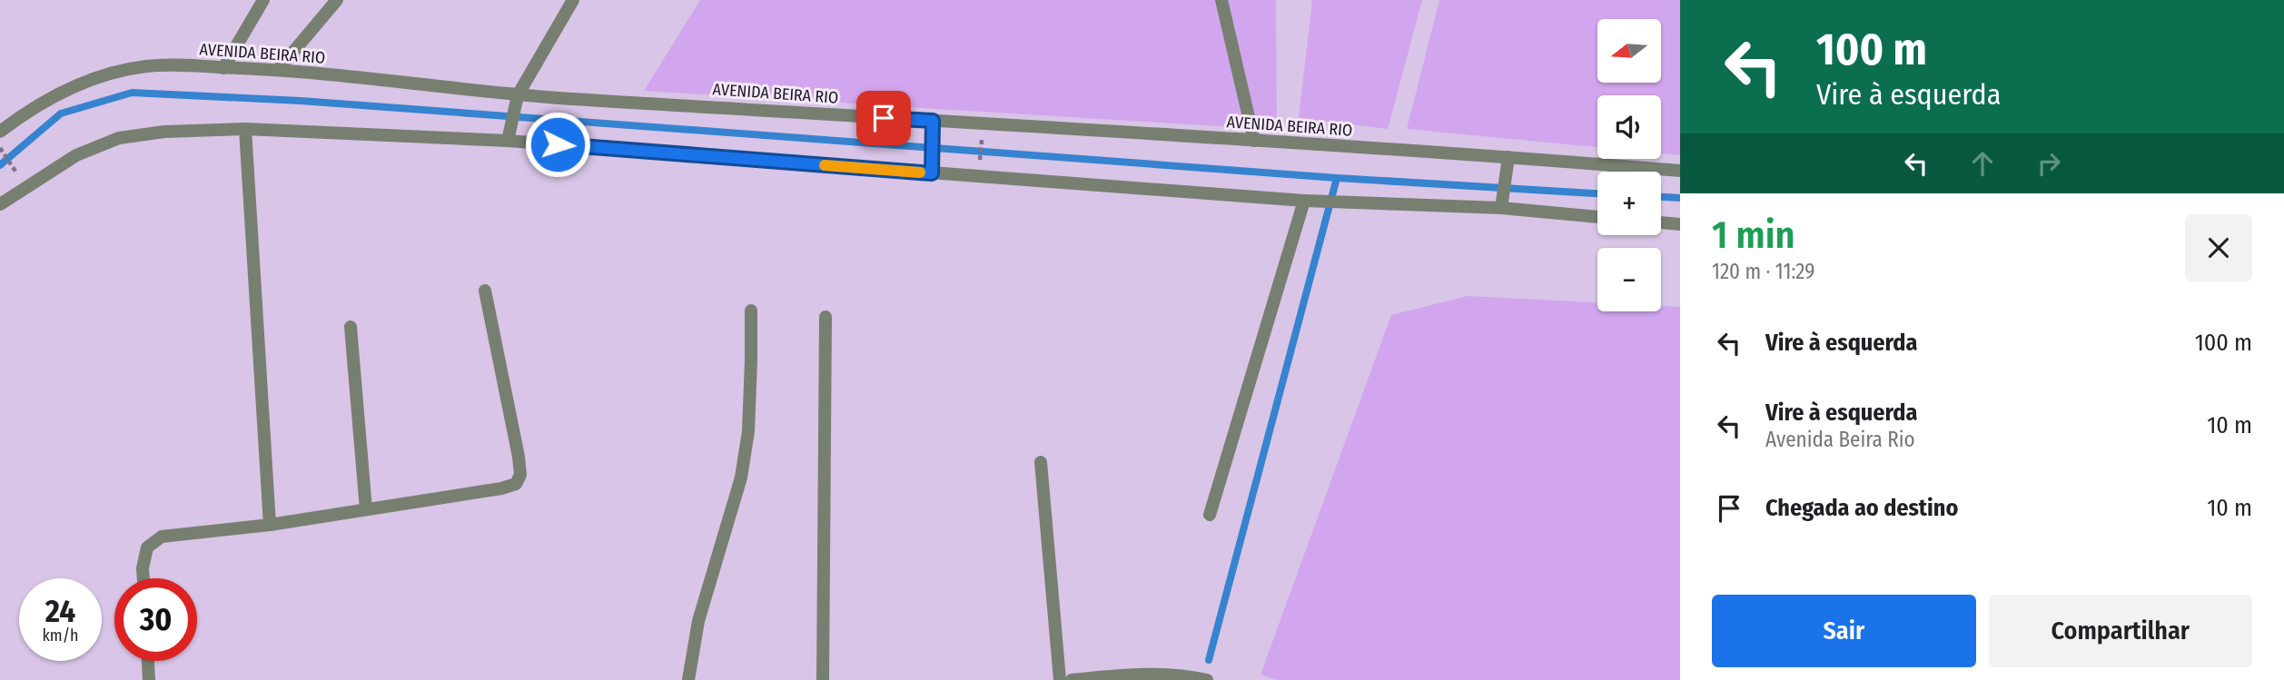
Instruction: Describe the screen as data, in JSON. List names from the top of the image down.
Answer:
{
  "streets": {
    "street": ["AVENIDA BEIRA RIO"]
  },
  "north": "left",
  "page": {
    "turn": ["100 m", "Vire à esquerda"],
    "map_buttons": ["+", "−"],
    "heading": ["1 min", "120 m · 11:29"],
    "list": [
      {
        "name": "Vire à esquerda",
        "value": "100 m"
      },
      {
        "name": "Vire à esquerda",
        "note": "Avenida Beira Rio",
        "value": "10 m"
      },
      {
        "name": "Chegada ao destino",
        "value": "10 m"
      }
    ],
    "speed": "24 km/h",
    "limit": "30",
    "buttons": ["Sair", "Compartilhar"]
  }
}
